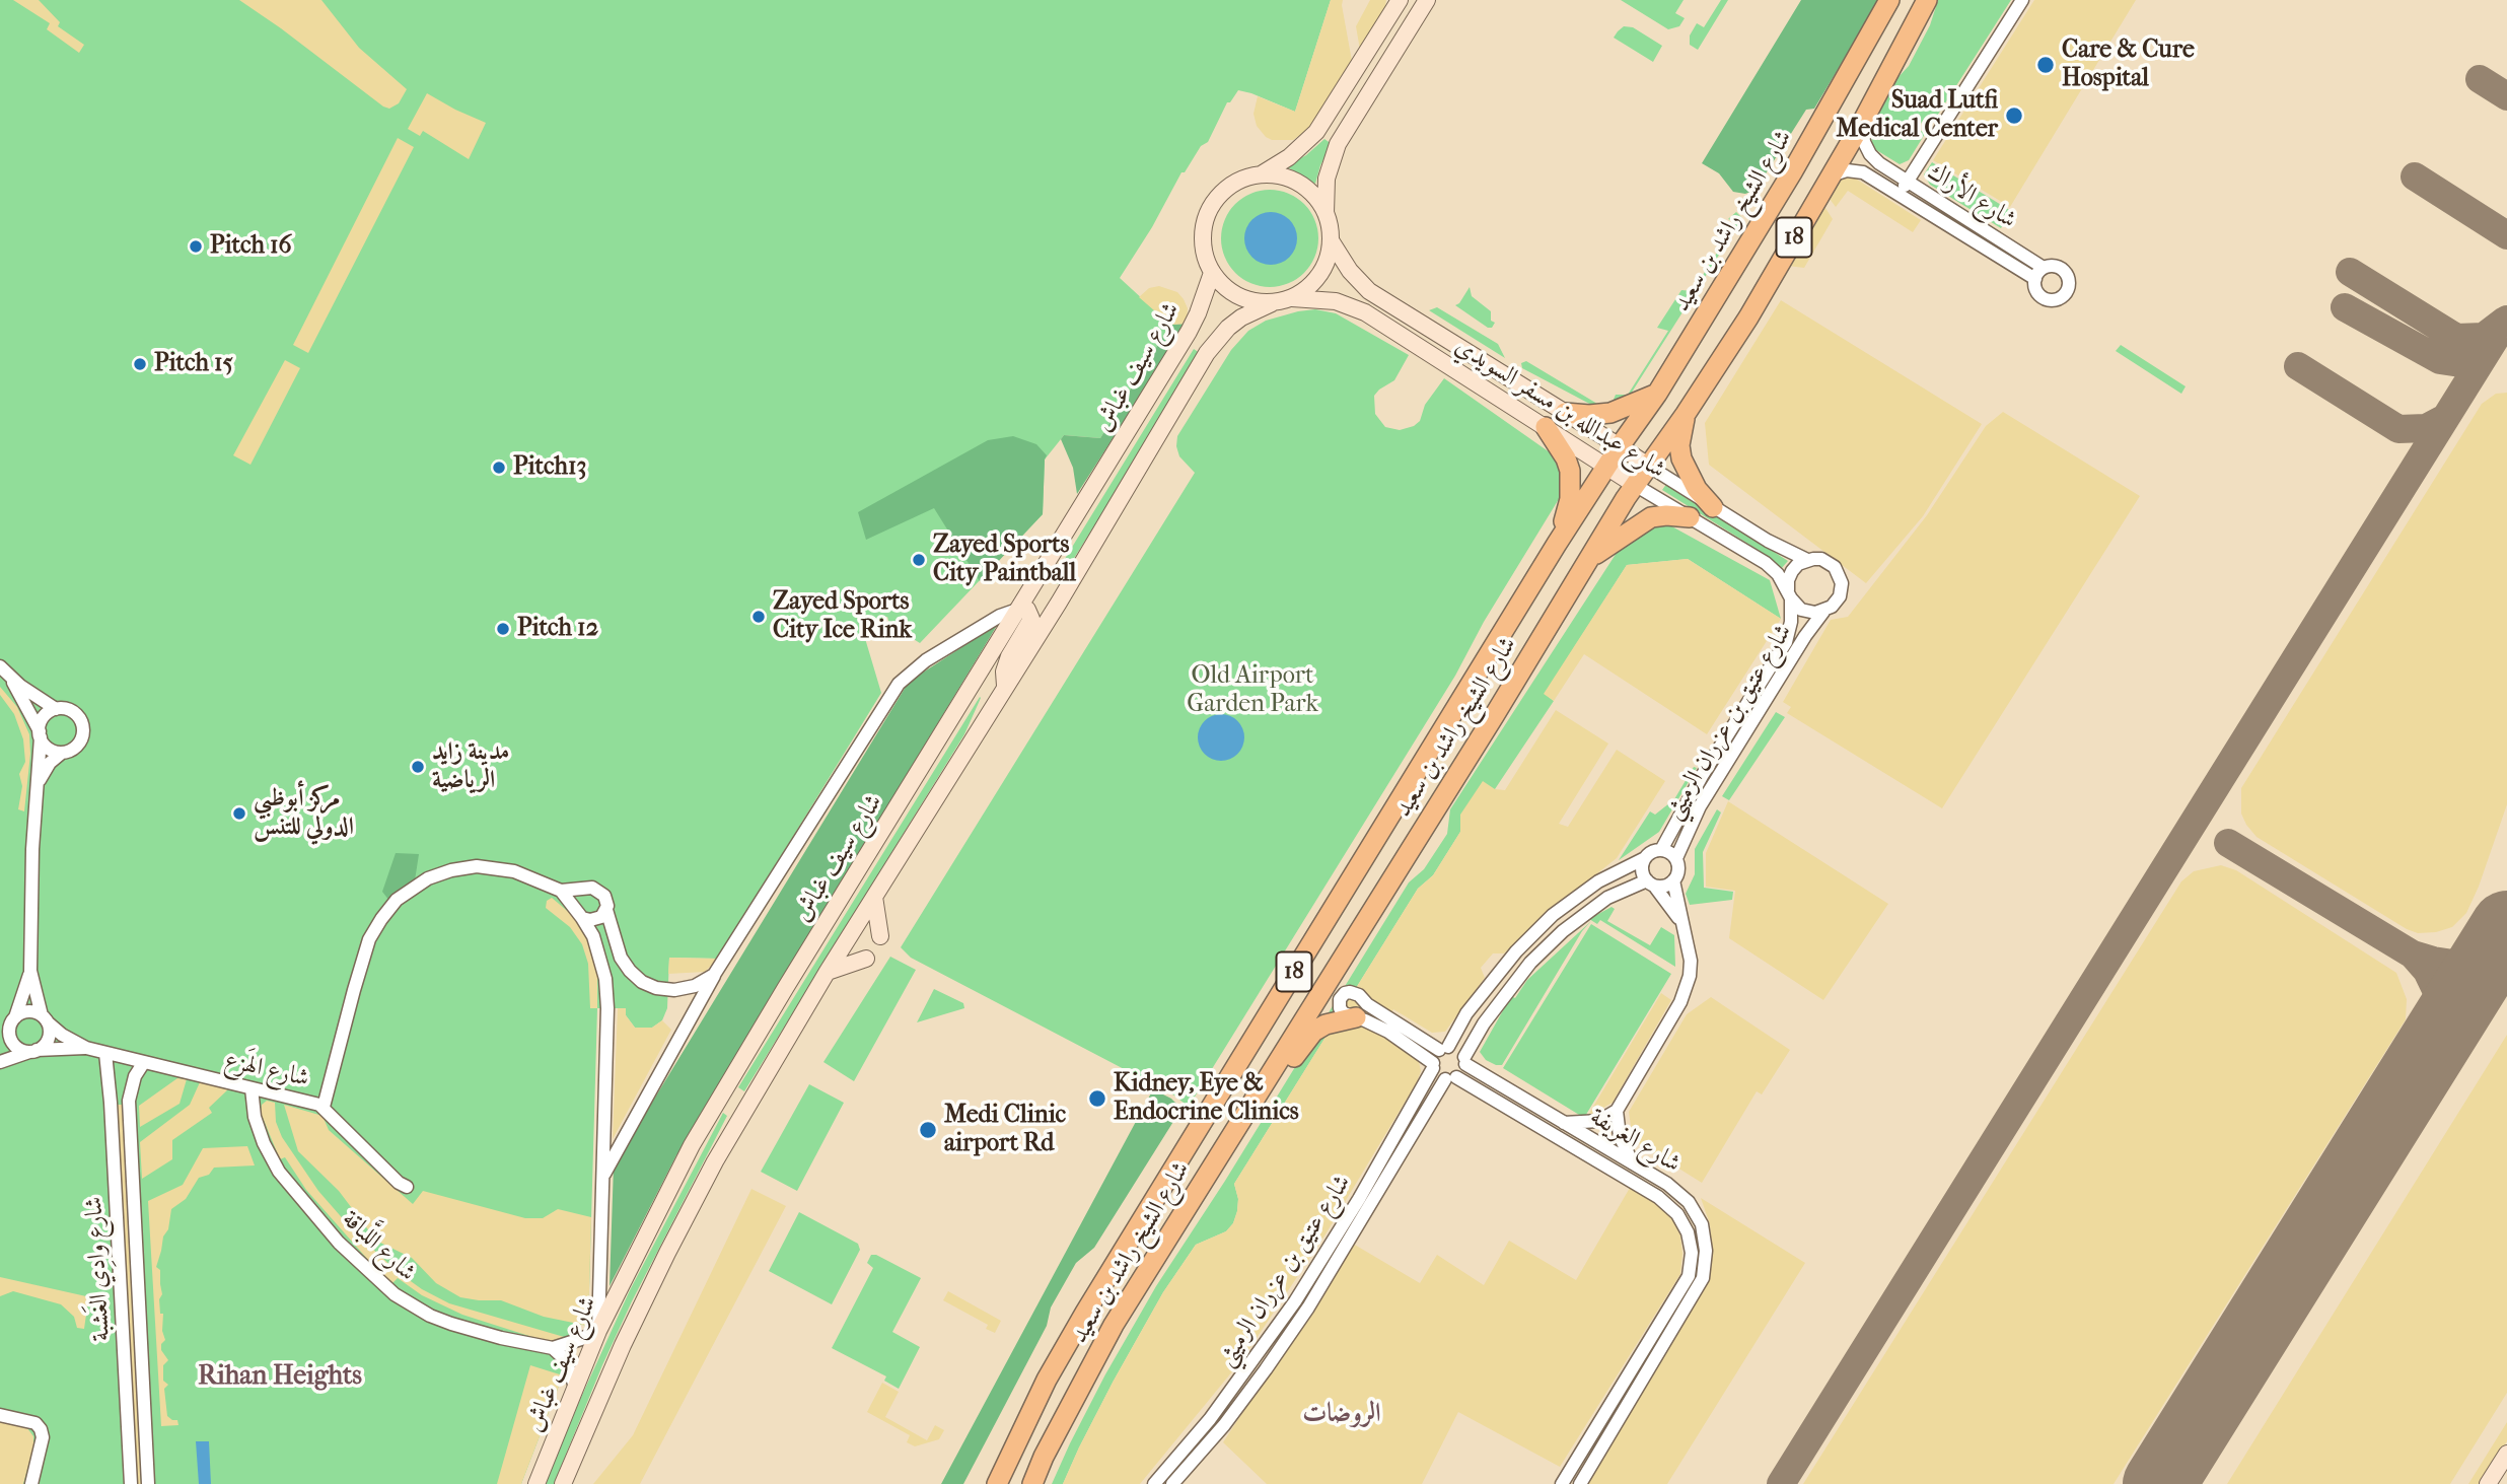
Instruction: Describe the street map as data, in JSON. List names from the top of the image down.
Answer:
{
  "streets": {
    "main road": ["شارع الشيخ راشد بن سعيد", "18"],
    "street": [
      "شارع الأراك",
      "شارع سيف غباش",
      "شارع عبدالله بن مسفر السويدي",
      "شارع عتيق بن عزران الرميثي",
      "شارع الهَزع",
      "شارع الغريفة",
      "شارع اللَّباقة",
      "شارع وادِي الغَشبة"
    ]
  },
  "crossings": [
    ["شارع الأراك", "شارع الشيخ راشد بن سعيد"],
    ["شارع الشيخ راشد بن سعيد", "شارع عبدالله بن مسفر السويدي"],
    ["شارع سيف غباش", "شارع عبدالله بن مسفر السويدي"],
    ["شارع عبدالله بن مسفر السويدي", "شارع عتيق بن عزران الرميثي"],
    ["شارع عتيق بن عزران الرميثي", "شارع الغريفة"],
    ["شارع الهَزع", "شارع اللَّباقة"],
    ["شارع الهَزع", "شارع وادِي الغَشبة"]
  ],
  "districts": ["Rihan Heights", "الروضات"],
  "parks": ["Old Airport Garden Park"],
  "places": [
    "Care & Cure Hospital",
    "Suad Lutfi Medical Center",
    "Pitch 16",
    "Pitch 15",
    "Pitch13",
    "Zayed Sports City Paintball",
    "Zayed Sports City Ice Rink",
    "Pitch 12",
    "مدينة زايد الرياضية",
    "مركز أبوظبي الدولي للتنس",
    "Kidney, Eye & Endocrine Clinics",
    "Medi Clinic airport Rd"
  ]
}
